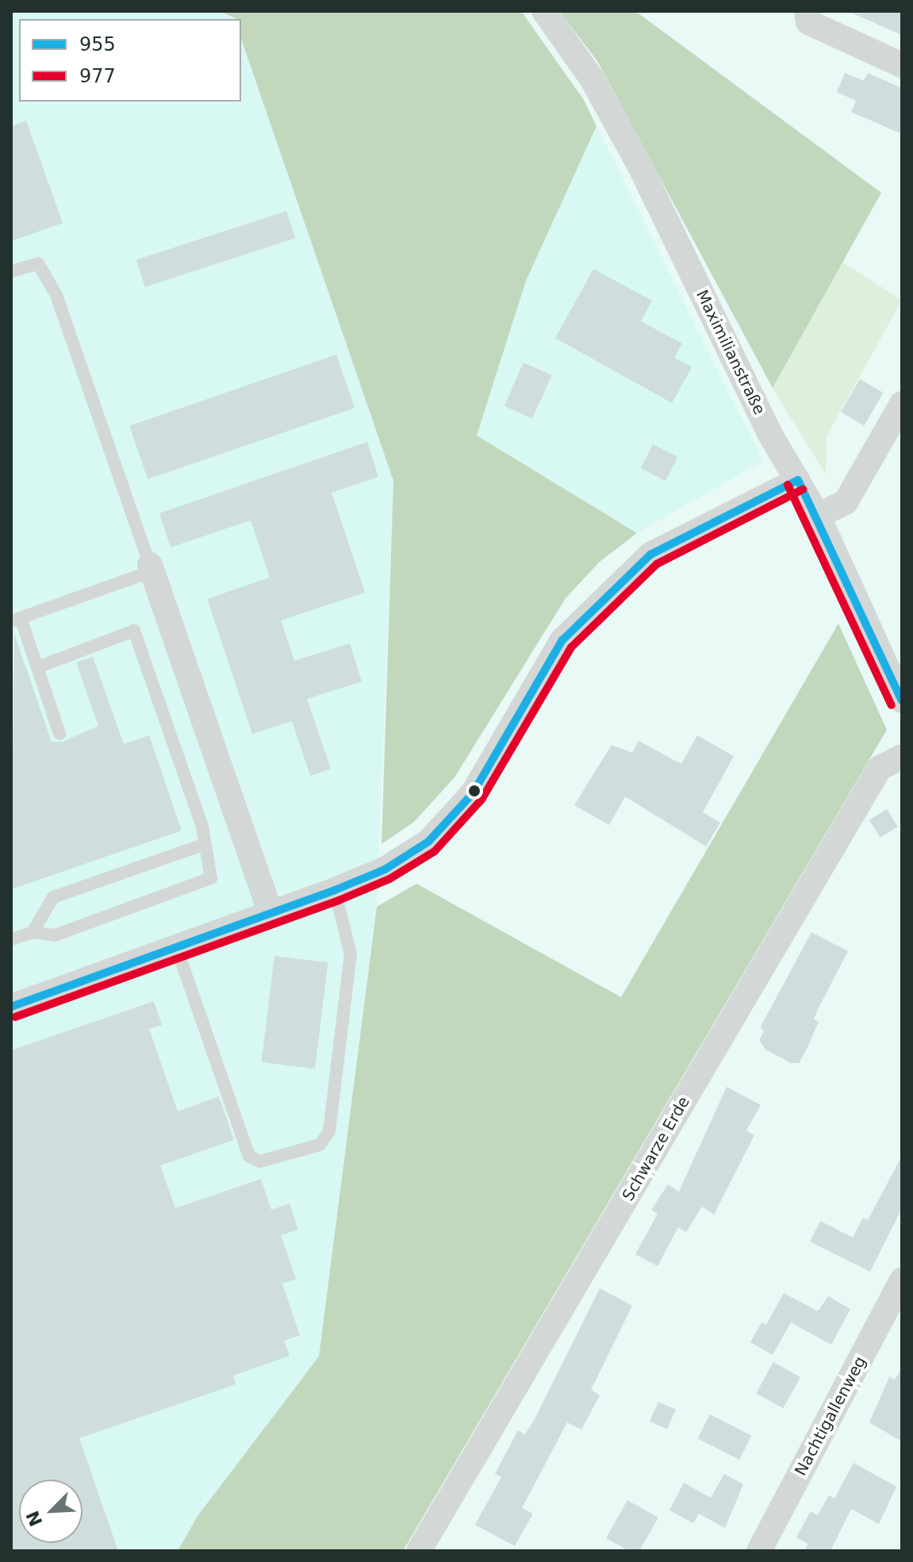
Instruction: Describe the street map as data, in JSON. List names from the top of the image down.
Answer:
{
  "streets": {
    "street": ["Maximilianstraße", "Schwarze Erde", "Nachtigallenweg"]
  },
  "lines": ["transit line 955", "transit line 977"],
  "legend": ["955", "977"],
  "north": "bottom left"
}
